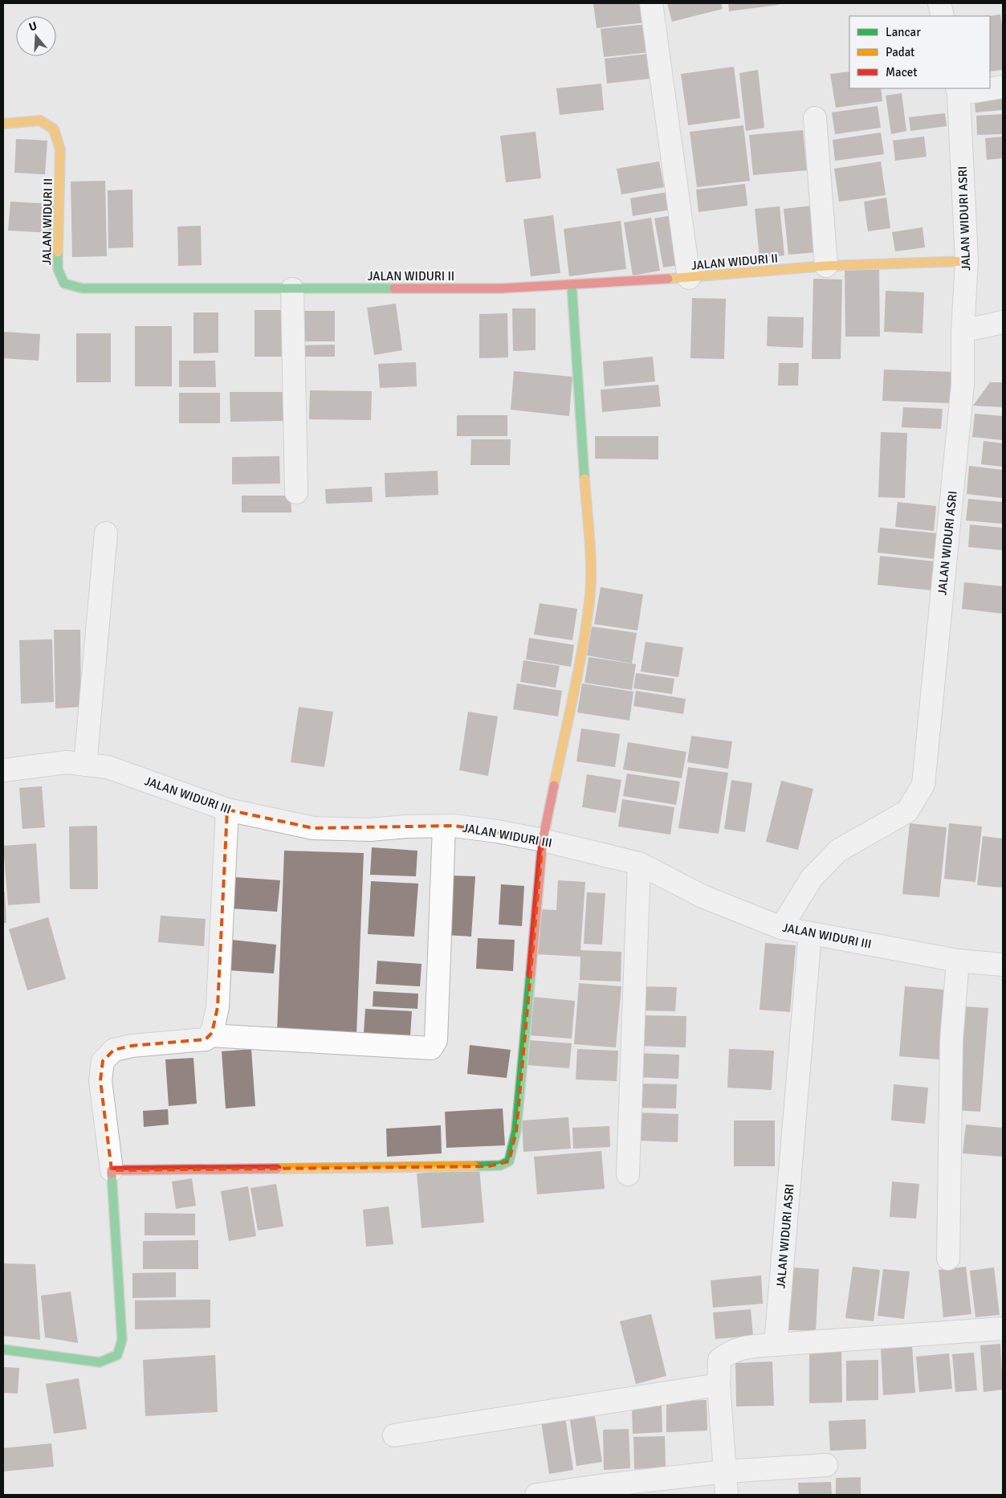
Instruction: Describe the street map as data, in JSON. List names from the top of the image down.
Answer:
{
  "streets": {
    "street": ["JALAN WIDURI ASRI", "JALAN WIDURI II", "JALAN WIDURI III"]
  },
  "crossings": [
    ["JALAN WIDURI ASRI", "JALAN WIDURI II"],
    ["JALAN WIDURI ASRI", "JALAN WIDURI III"]
  ],
  "legend": ["Lancar", "Padat", "Macet"],
  "north": "top"
}
